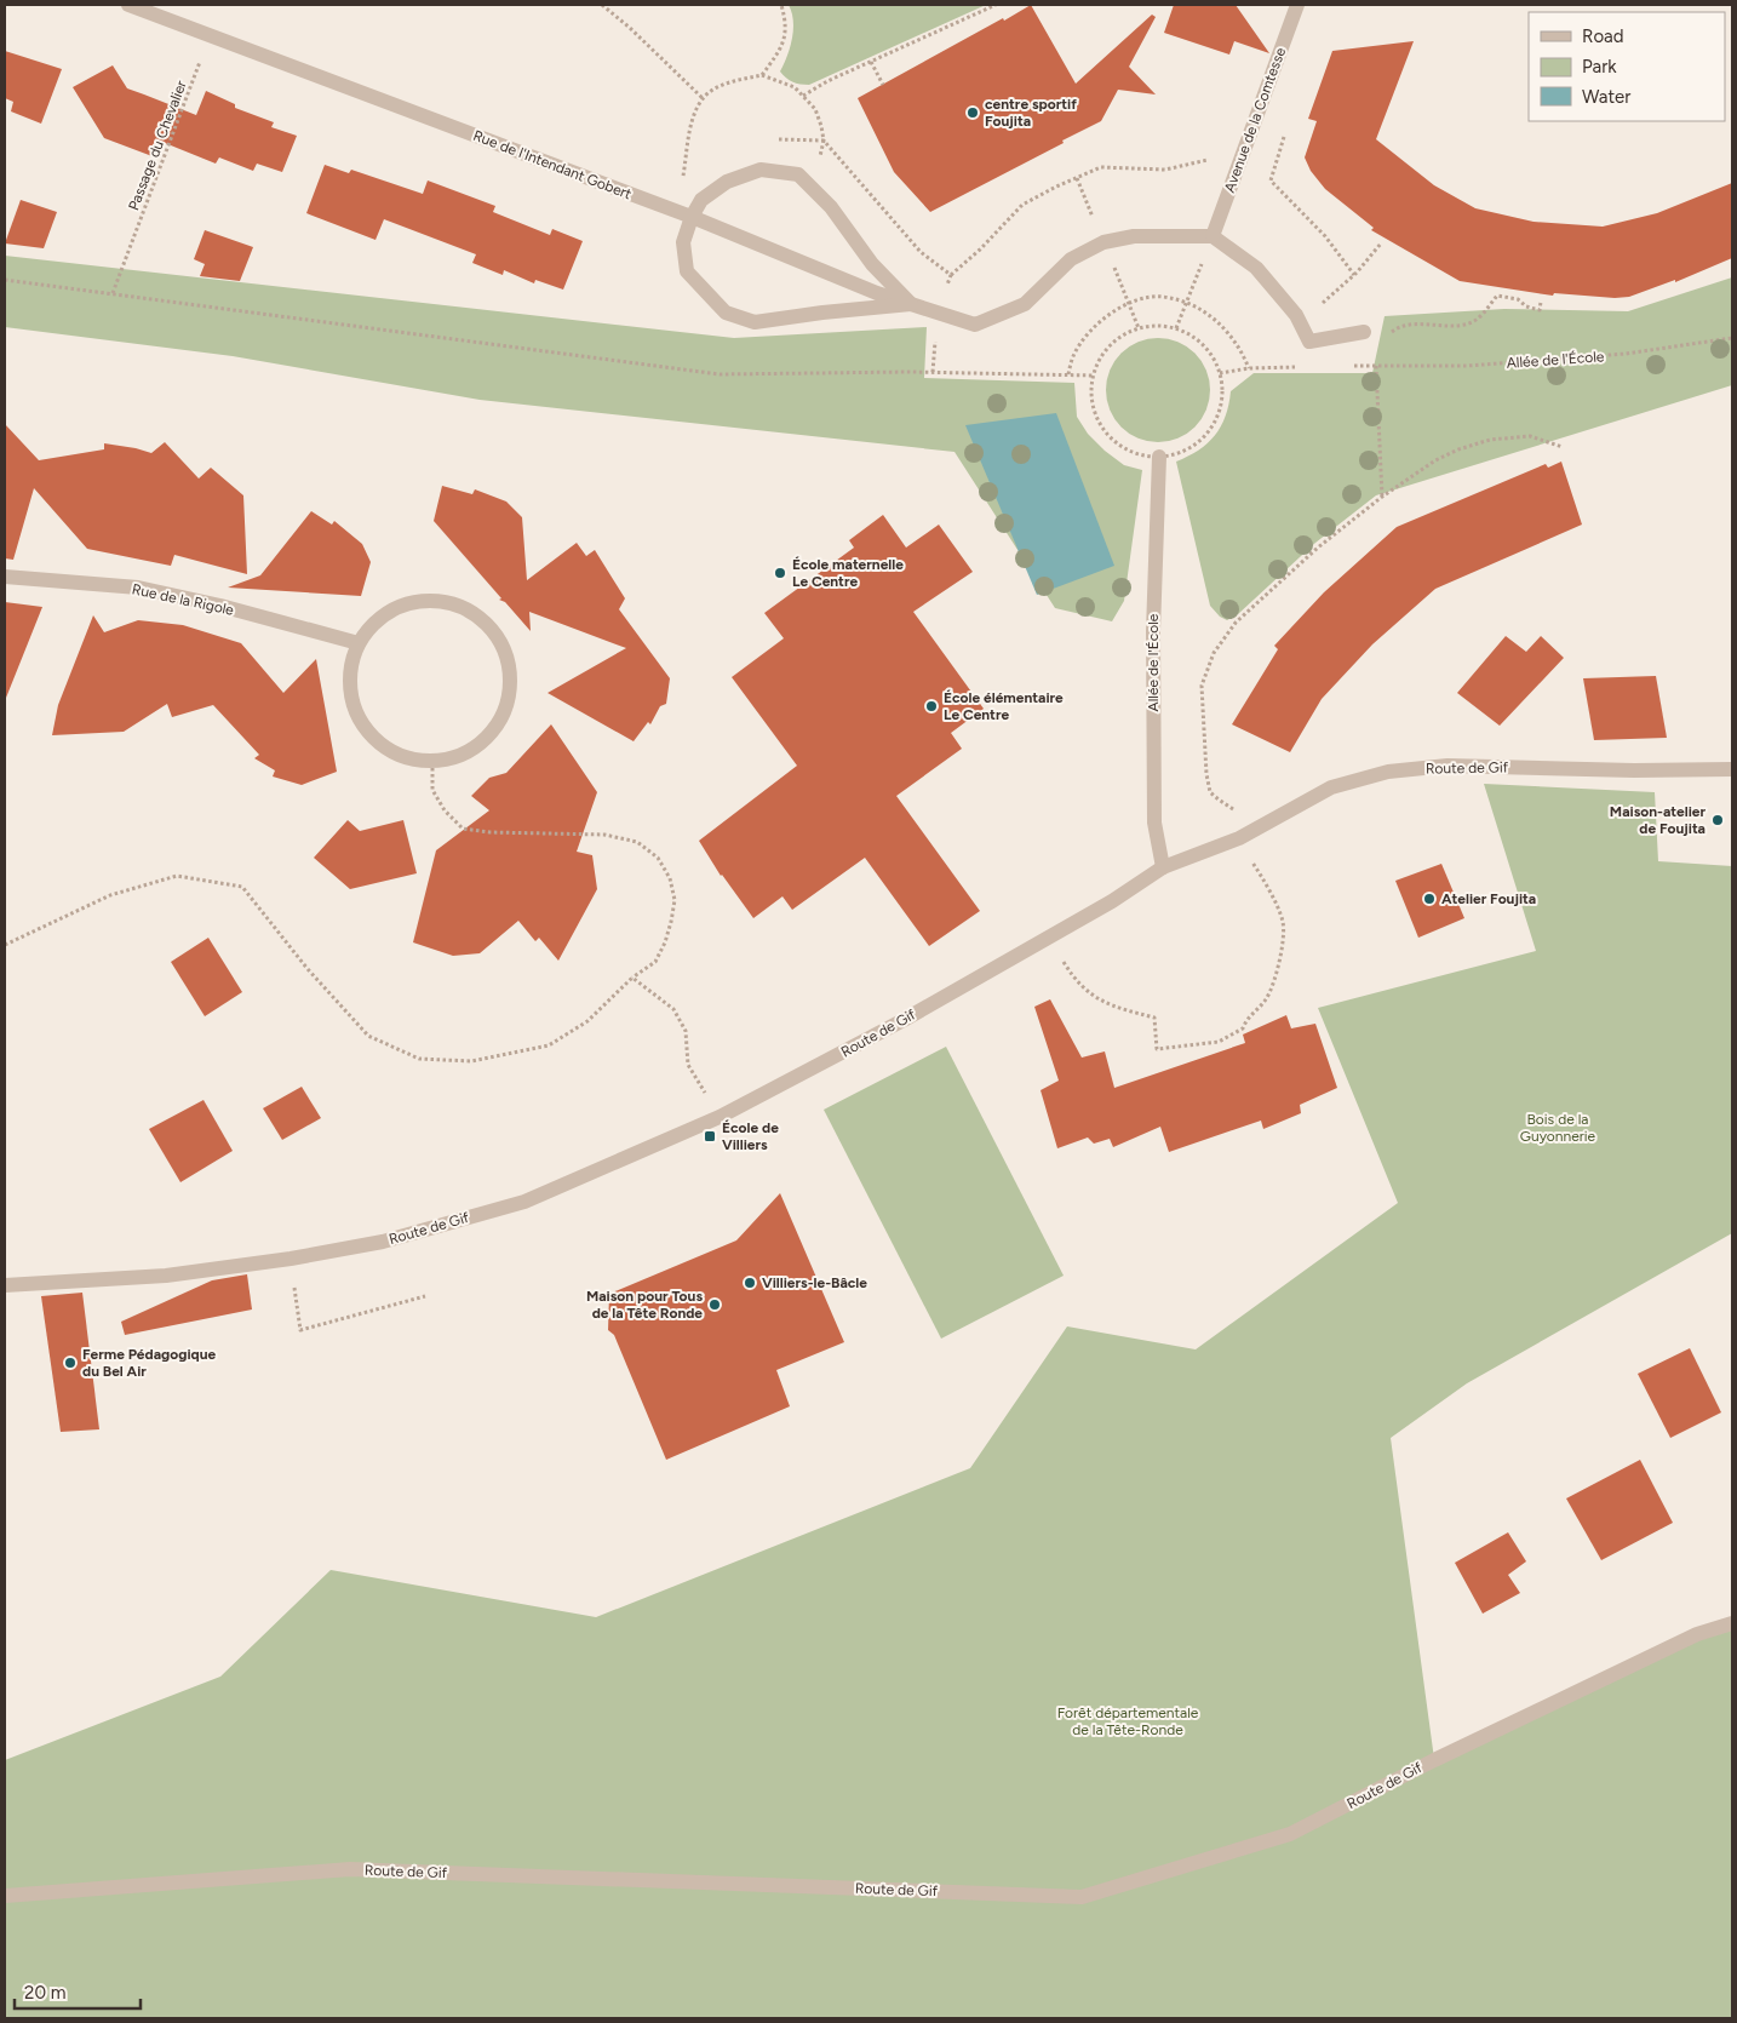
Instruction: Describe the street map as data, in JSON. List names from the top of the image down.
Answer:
{
  "streets": {
    "street": [
      "Avenue de la Comtesse",
      "Rue de l'Intendant Gobert",
      "Allée de l'École",
      "Rue de la Rigole",
      "Route de Gif"
    ],
    "path": ["Passage du Chevalier"]
  },
  "crossings": [
    ["Avenue de la Comtesse", "Rue de l'Intendant Gobert"],
    ["Passage du Chevalier", "Rue de l'Intendant Gobert"],
    ["Allée de l'École", "Route de Gif"]
  ],
  "parks": ["Bois de la Guyonnerie", "Forêt départementale de la Tête-Ronde"],
  "places": {
    "other": [
      "centre sportif Foujita",
      "École maternelle Le Centre",
      "École élémentaire Le Centre",
      "Maison-atelier de Foujita",
      "Atelier Foujita",
      "Villiers-le-Bâcle",
      "Maison pour Tous de la Tête Ronde",
      "Ferme Pédagogique du Bel Air"
    ],
    "transit": ["École de Villiers"]
  },
  "legend": ["Road", "Park", "Water"],
  "scale_bar": "20 m"
}
